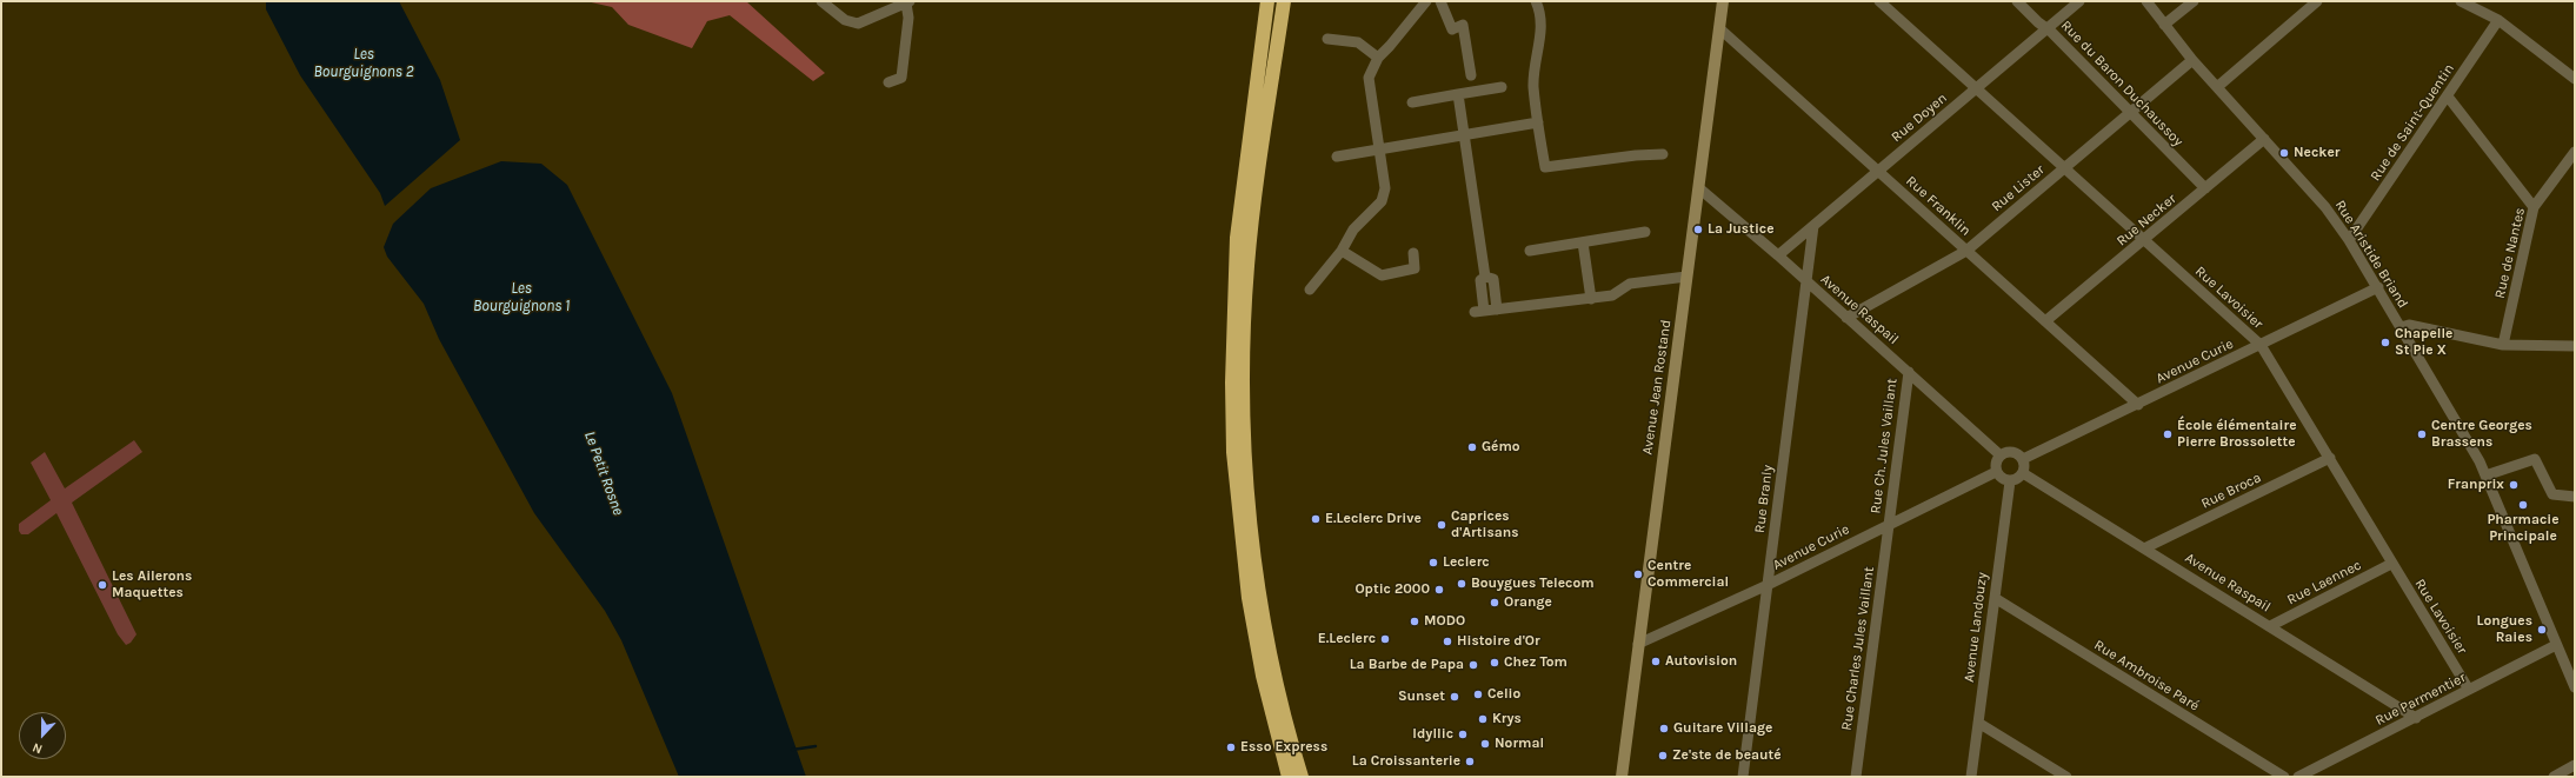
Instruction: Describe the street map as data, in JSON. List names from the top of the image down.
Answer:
{
  "streets": {
    "street": [
      "Rue du Baron Duchaussoy",
      "Rue Doyen",
      "Rue de Saint-Quentin",
      "Rue Lister",
      "Rue Franklin",
      "Rue Necker",
      "Rue de Nantes",
      "Rue Aristide Briand",
      "Rue Lavoisier",
      "Avenue Raspail",
      "Avenue Curie",
      "Avenue Jean Rostand",
      "Rue Ch. Jules Vaillant",
      "Rue Broca",
      "Rue Branly",
      "Rue Laennec",
      "Avenue Landouzy",
      "Rue Charles Jules Vaillant",
      "Rue Ambroise Paré",
      "Rue Parmentier"
    ]
  },
  "crossings": [
    ["Rue du Baron Duchaussoy", "Rue Doyen"],
    ["Rue du Baron Duchaussoy", "Rue Lister"],
    ["Rue du Baron Duchaussoy", "Rue Necker"],
    ["Rue Doyen", "Rue Franklin"],
    ["Rue Doyen", "Rue Lavoisier"],
    ["Rue Doyen", "Avenue Raspail"],
    ["Rue Doyen", "Rue Branly"],
    ["Rue de Saint-Quentin", "Rue Aristide Briand"],
    ["Rue Lister", "Rue Franklin"],
    ["Rue Lister", "Rue Aristide Briand"],
    ["Rue Lister", "Rue Lavoisier"],
    ["Rue Lister", "Avenue Raspail"],
    ["Rue Franklin", "Rue Necker"],
    ["Rue Franklin", "Avenue Curie"],
    ["Rue Franklin", "Avenue Jean Rostand"],
    ["Rue Necker", "Rue Aristide Briand"],
    ["Rue Necker", "Rue Lavoisier"],
    ["Rue Aristide Briand", "Avenue Curie"],
    ["Rue Aristide Briand", "Rue Parmentier"],
    ["Rue Lavoisier", "Avenue Curie"],
    ["Rue Lavoisier", "Rue Broca"],
    ["Rue Lavoisier", "Rue Laennec"],
    ["Rue Lavoisier", "Rue Parmentier"],
    ["Avenue Raspail", "Avenue Curie"],
    ["Avenue Raspail", "Avenue Jean Rostand"],
    ["Avenue Raspail", "Rue Ch. Jules Vaillant"],
    ["Avenue Raspail", "Rue Broca"],
    ["Avenue Raspail", "Rue Branly"],
    ["Avenue Raspail", "Rue Laennec"],
    ["Avenue Raspail", "Avenue Landouzy"],
    ["Avenue Raspail", "Rue Parmentier"],
    ["Avenue Curie", "Avenue Jean Rostand"],
    ["Avenue Curie", "Rue Ch. Jules Vaillant"],
    ["Avenue Curie", "Rue Branly"],
    ["Avenue Curie", "Avenue Landouzy"],
    ["Avenue Curie", "Rue Charles Jules Vaillant"],
    ["Rue Ch. Jules Vaillant", "Rue Charles Jules Vaillant"],
    ["Avenue Landouzy", "Rue Ambroise Paré"]
  ],
  "water": ["Les Bourguignons 2", "Les Bourguignons 1", "Le Petit Rosne"],
  "places": [
    "Necker",
    "La Justice",
    "Chapelle St Pie X",
    "École élémentaire Pierre Brossolette",
    "Centre Georges Brassens",
    "Gémo",
    "Franprix",
    "Pharmacie Principale",
    "E.Leclerc Drive",
    "Caprices d'Artisans",
    "Leclerc",
    "Centre Commercial",
    "Bouygues Telecom",
    "Les Ailerons Maquettes",
    "Optic 2000",
    "Orange",
    "MODO",
    "Longues Raies",
    "E.Leclerc",
    "Histoire d'Or",
    "Autovision",
    "Chez Tom",
    "La Barbe de Papa",
    "Celio",
    "Sunset",
    "Krys",
    "Guitare Village",
    "Idyllic",
    "Normal",
    "Esso Express",
    "Ze'ste de beauté",
    "La Croissanterie"
  ],
  "north": "bottom"
}
